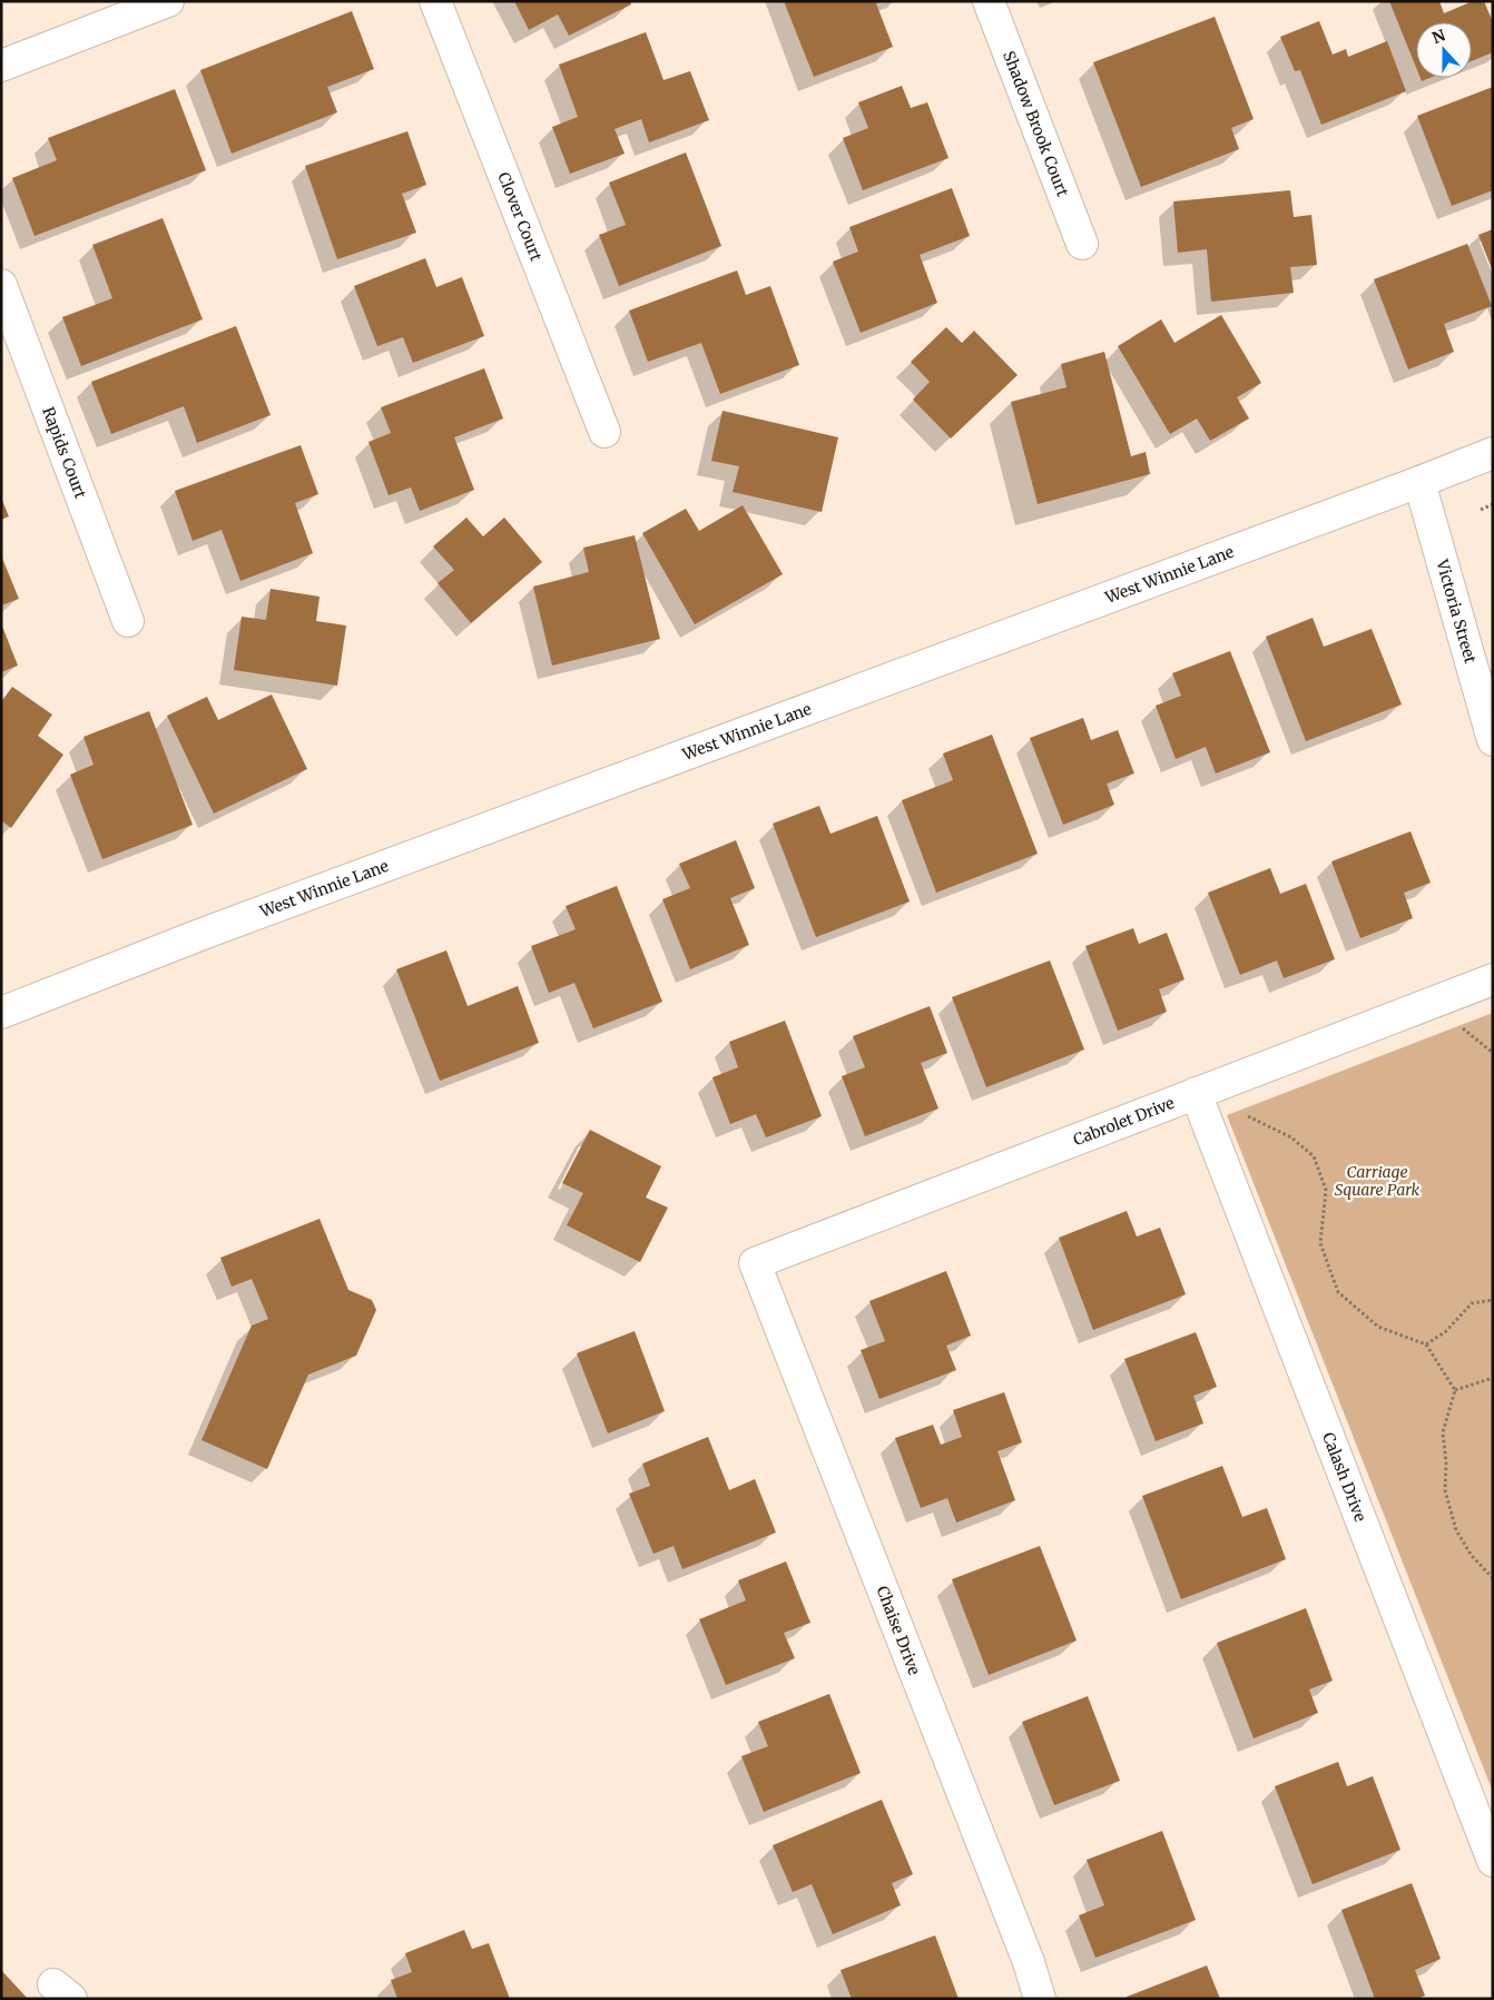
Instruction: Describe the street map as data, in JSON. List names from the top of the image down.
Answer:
{
  "streets": {
    "street": [
      "Shadow Brook Court",
      "Clover Court",
      "Rapids Court",
      "West Winnie Lane",
      "Victoria Street",
      "Cabrolet Drive",
      "Calash Drive",
      "Chaise Drive"
    ]
  },
  "crossings": [
    ["West Winnie Lane", "Victoria Street"],
    ["Cabrolet Drive", "Calash Drive"],
    ["Cabrolet Drive", "Chaise Drive"]
  ],
  "parks": ["Carriage Square Park"],
  "north": "top"
}
